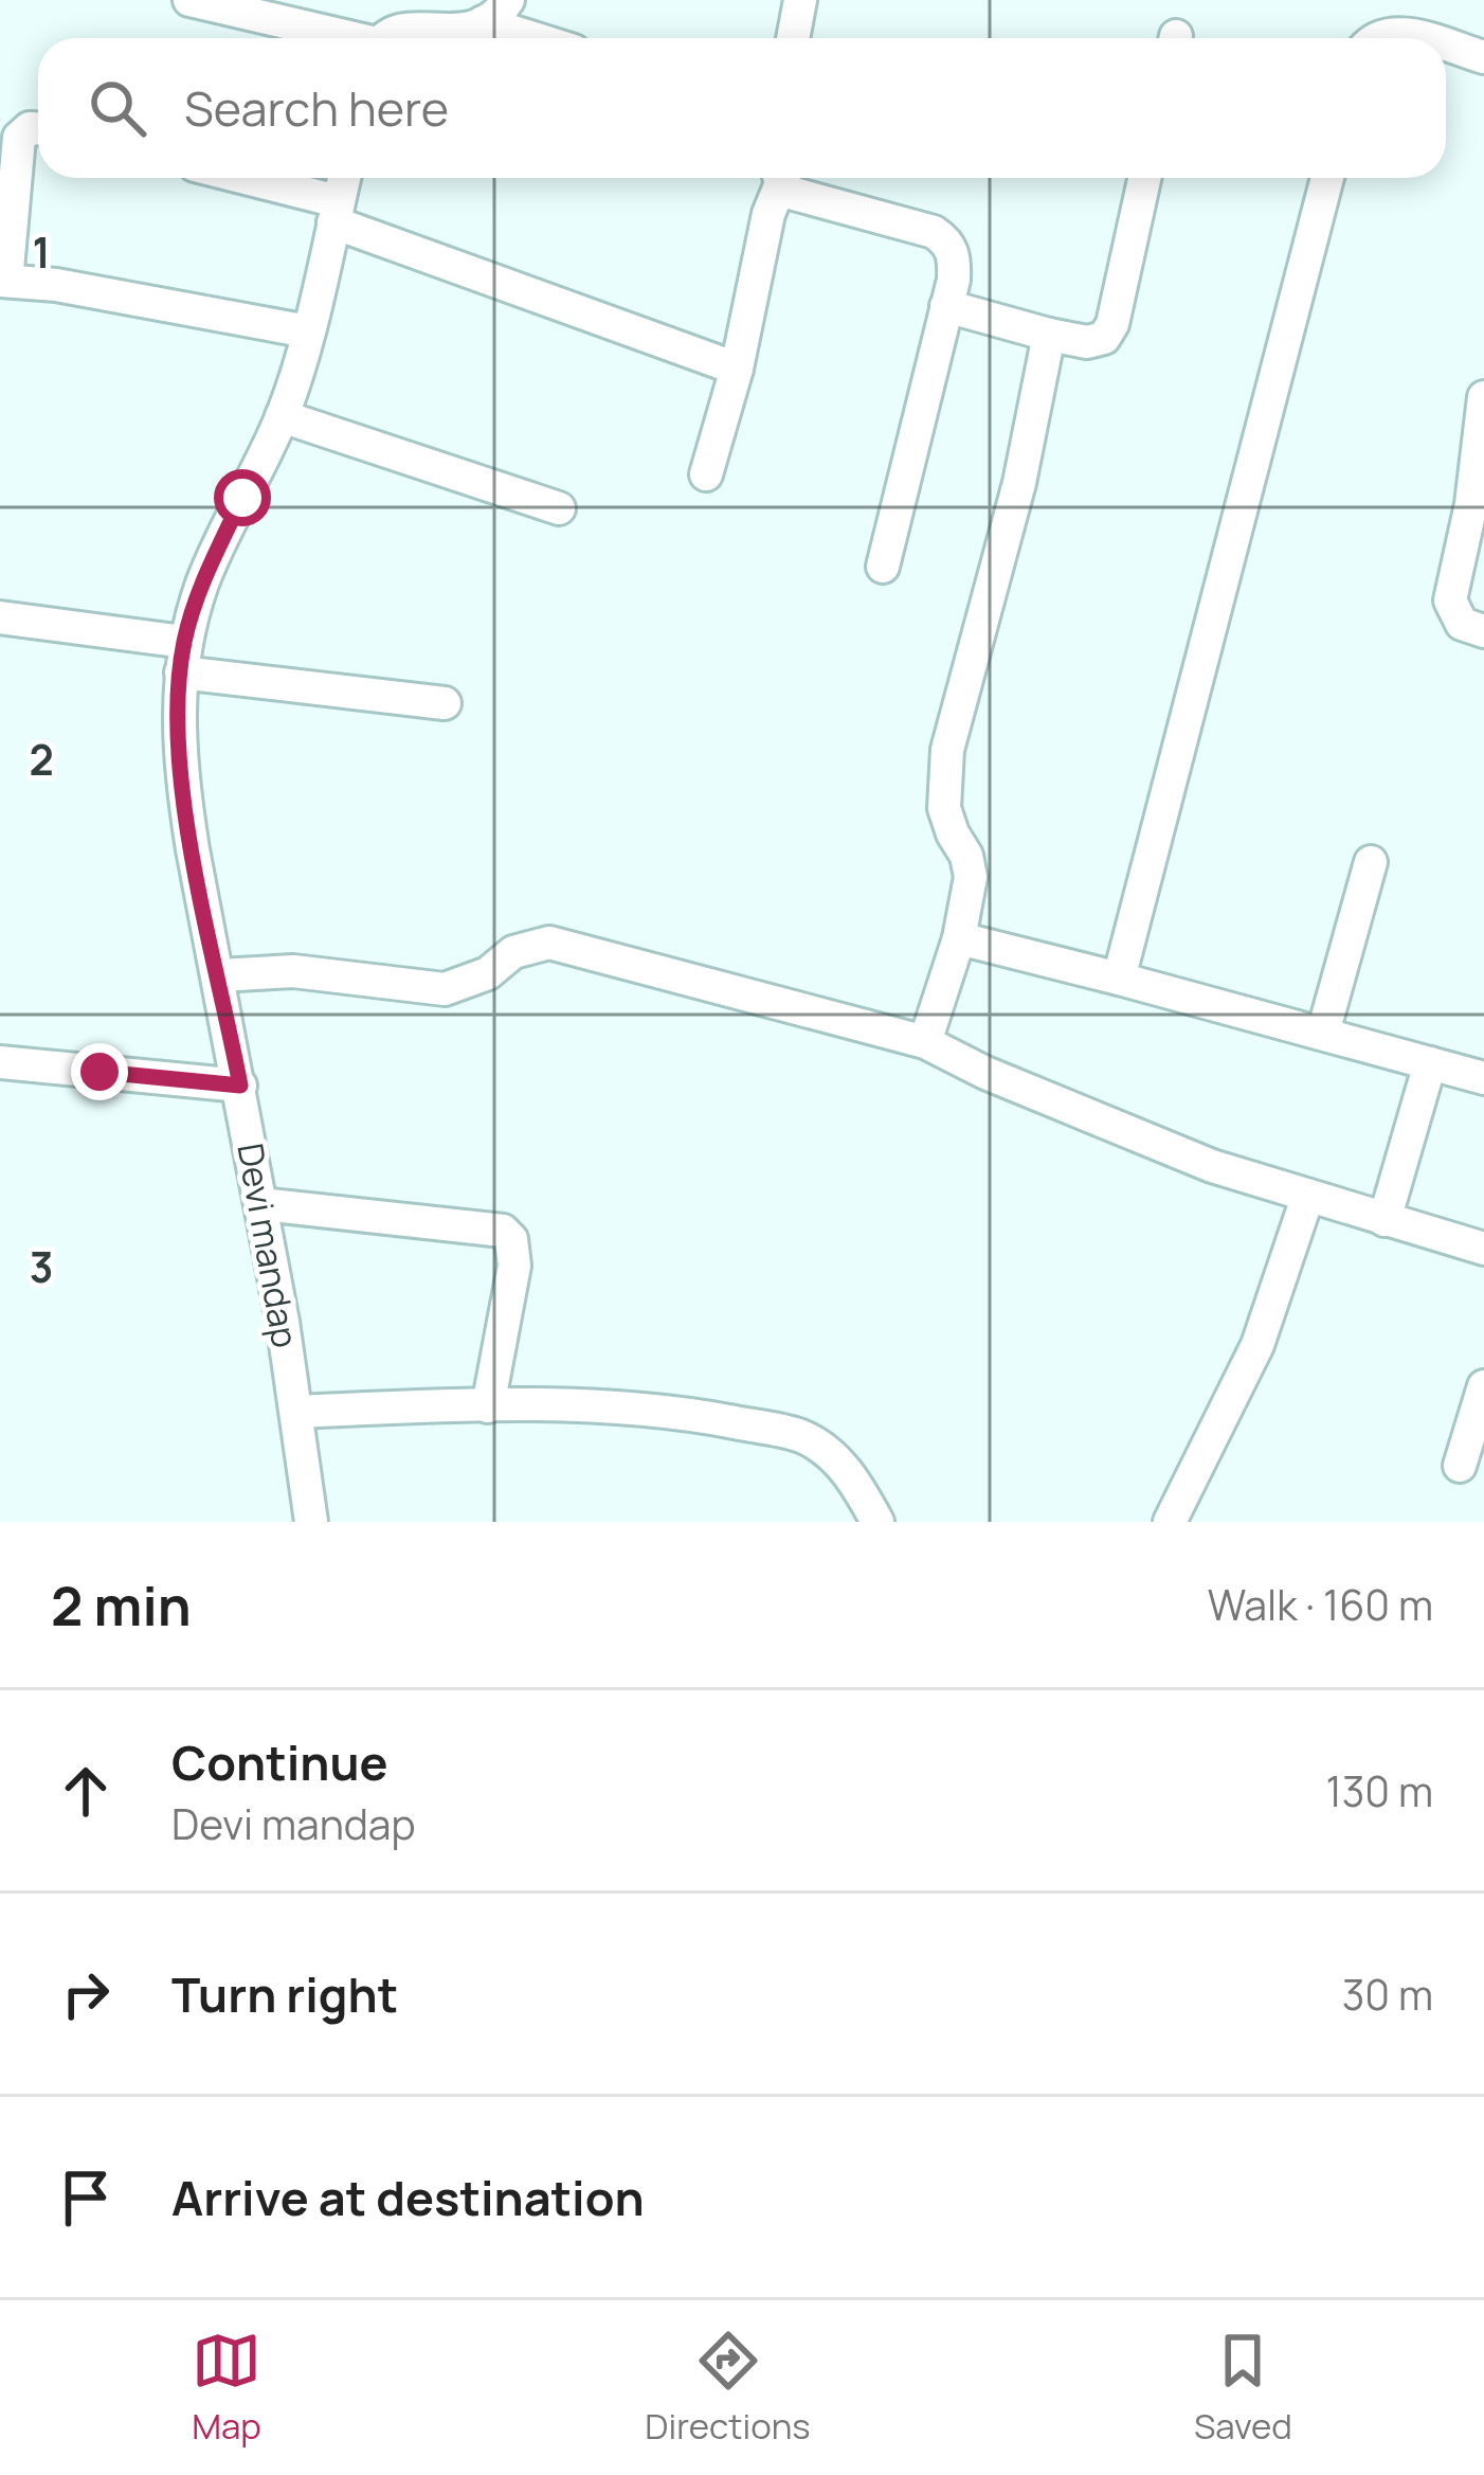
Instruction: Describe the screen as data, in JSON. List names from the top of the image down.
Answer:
{
  "streets": {
    "street": ["Devi mandap"]
  },
  "page": {
    "search": "Search here",
    "heading": ["2 min", "Walk · 160 m"],
    "list": [
      ["Continue", "Devi mandap", "130 m"],
      ["Turn right", "30 m"],
      "Arrive at destination"
    ],
    "nav": ["Map", "Directions", "Saved"]
  },
  "grid": {
    "rows": ["1", "2", "3"]
  }
}
